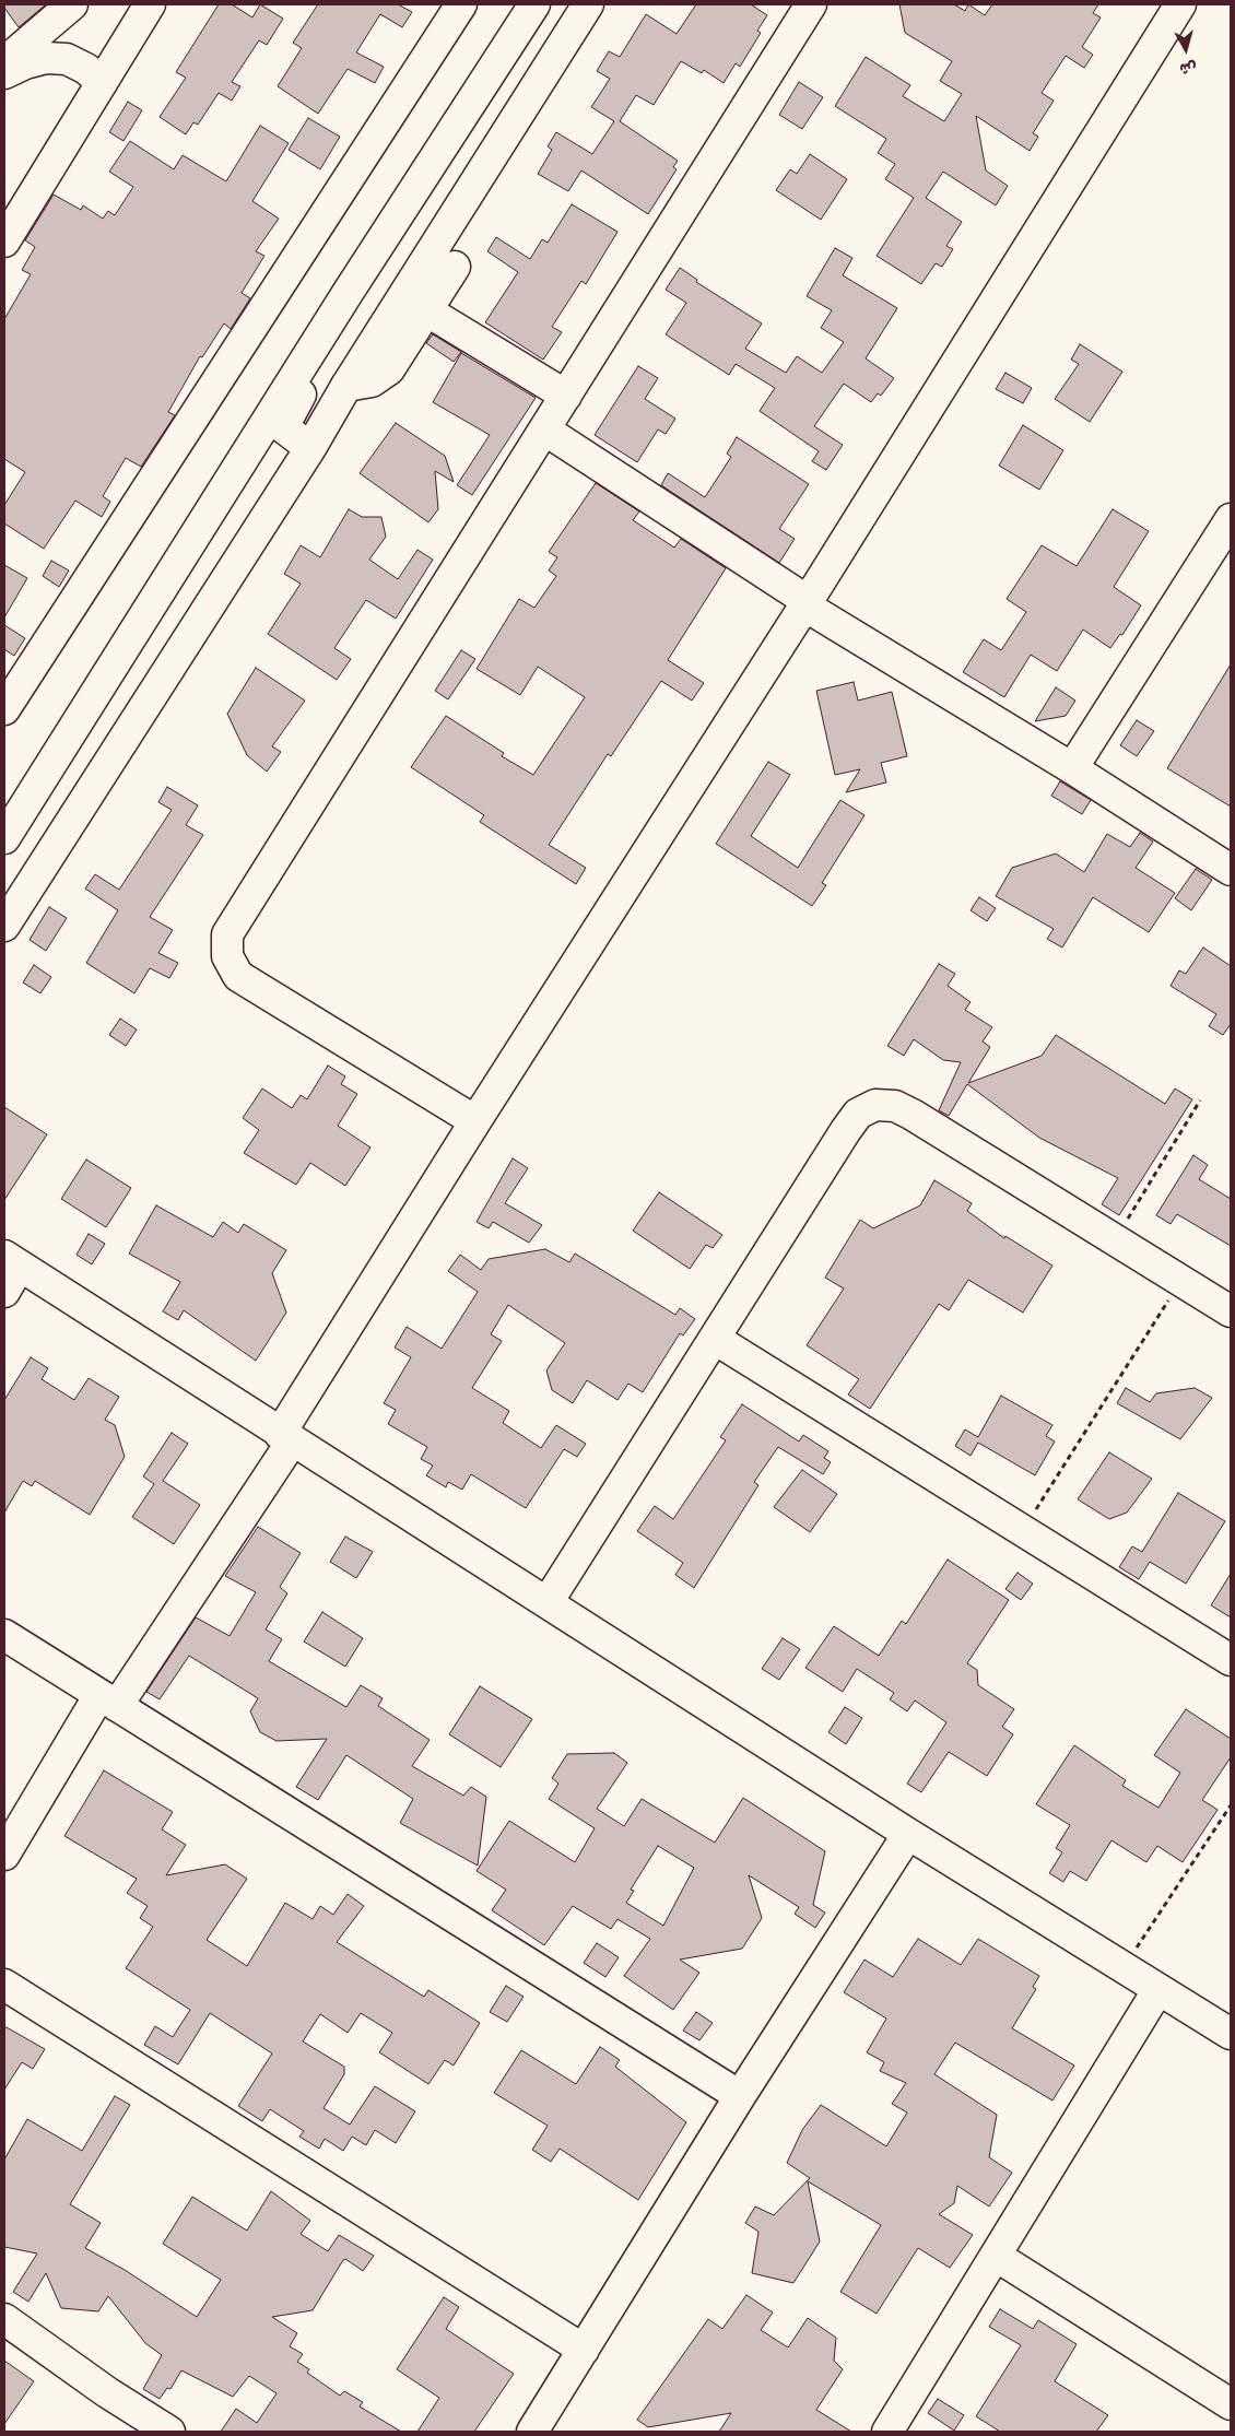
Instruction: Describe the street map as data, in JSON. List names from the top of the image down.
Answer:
{
  "north": "bottom"
}
